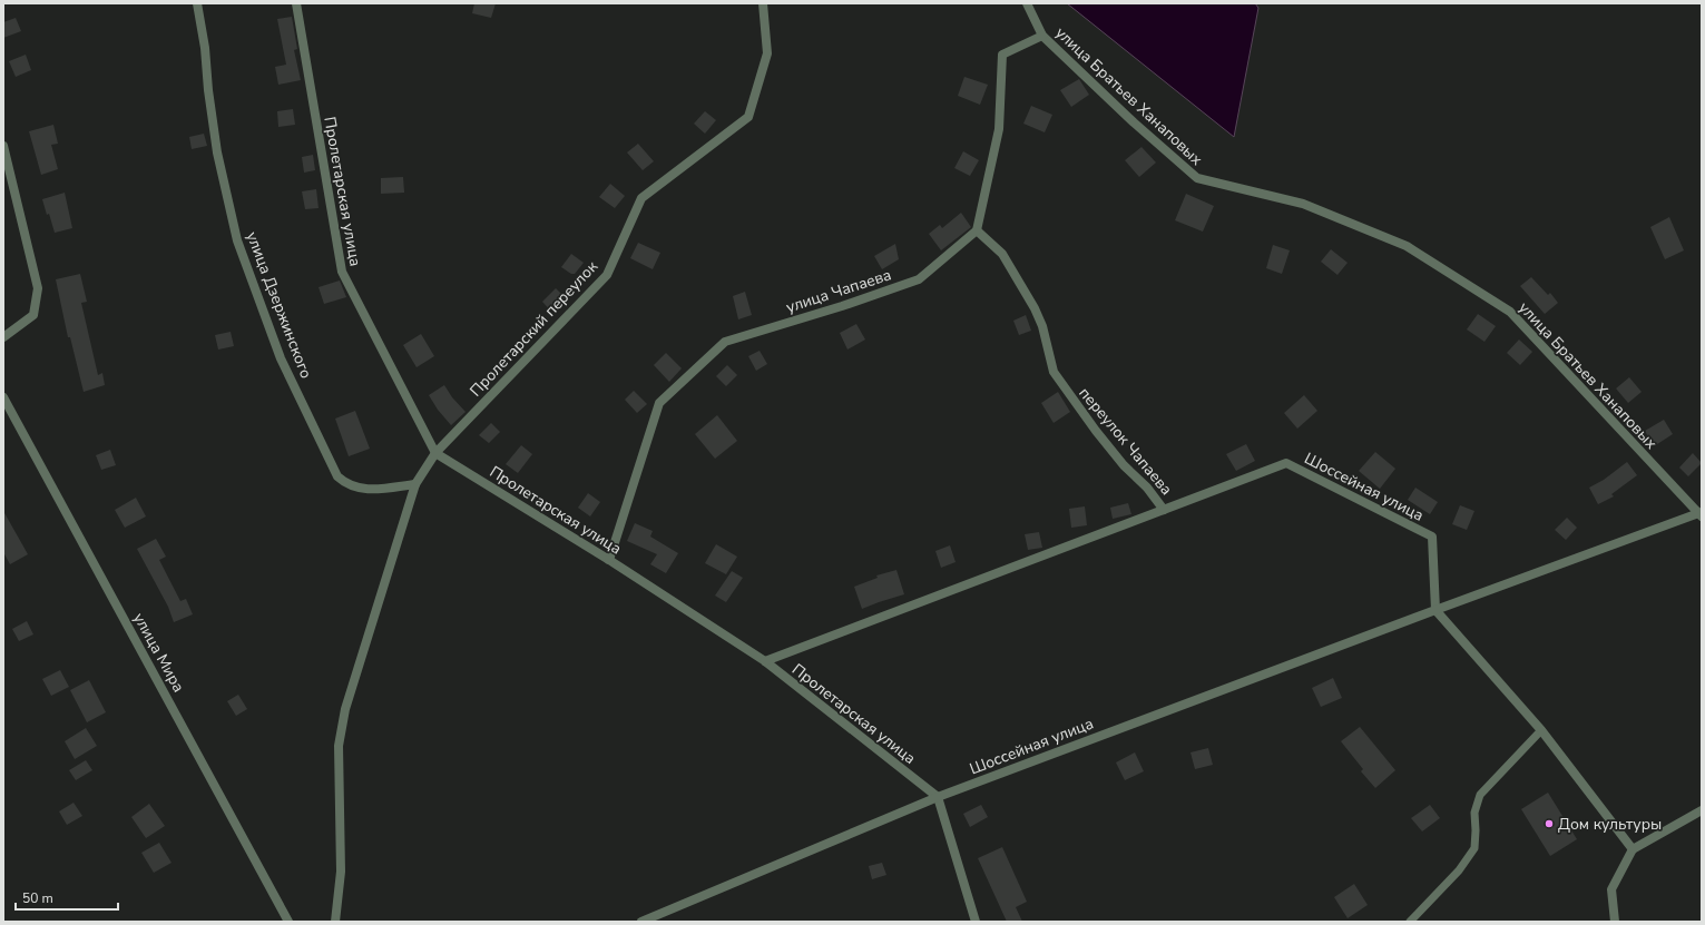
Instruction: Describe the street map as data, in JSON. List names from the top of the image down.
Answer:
{
  "streets": {
    "street": [
      "улица Братьев Ханаповых",
      "Пролетарская улица",
      "улица Чапаева",
      "улица Дзержинского",
      "Пролетарский переулок",
      "переулок Чапаева",
      "Шоссейная улица",
      "улица Мира"
    ]
  },
  "crossings": [
    ["улица Братьев Ханаповых", "Шоссейная улица"],
    ["Пролетарская улица", "улица Чапаева"],
    ["Пролетарская улица", "Пролетарский переулок"],
    ["Пролетарская улица", "Шоссейная улица"],
    ["улица Чапаева", "переулок Чапаева"],
    ["улица Дзержинского", "Пролетарский переулок"],
    ["переулок Чапаева", "Шоссейная улица"]
  ],
  "places": ["Дом культуры"],
  "scale_bar": "50 m"
}
